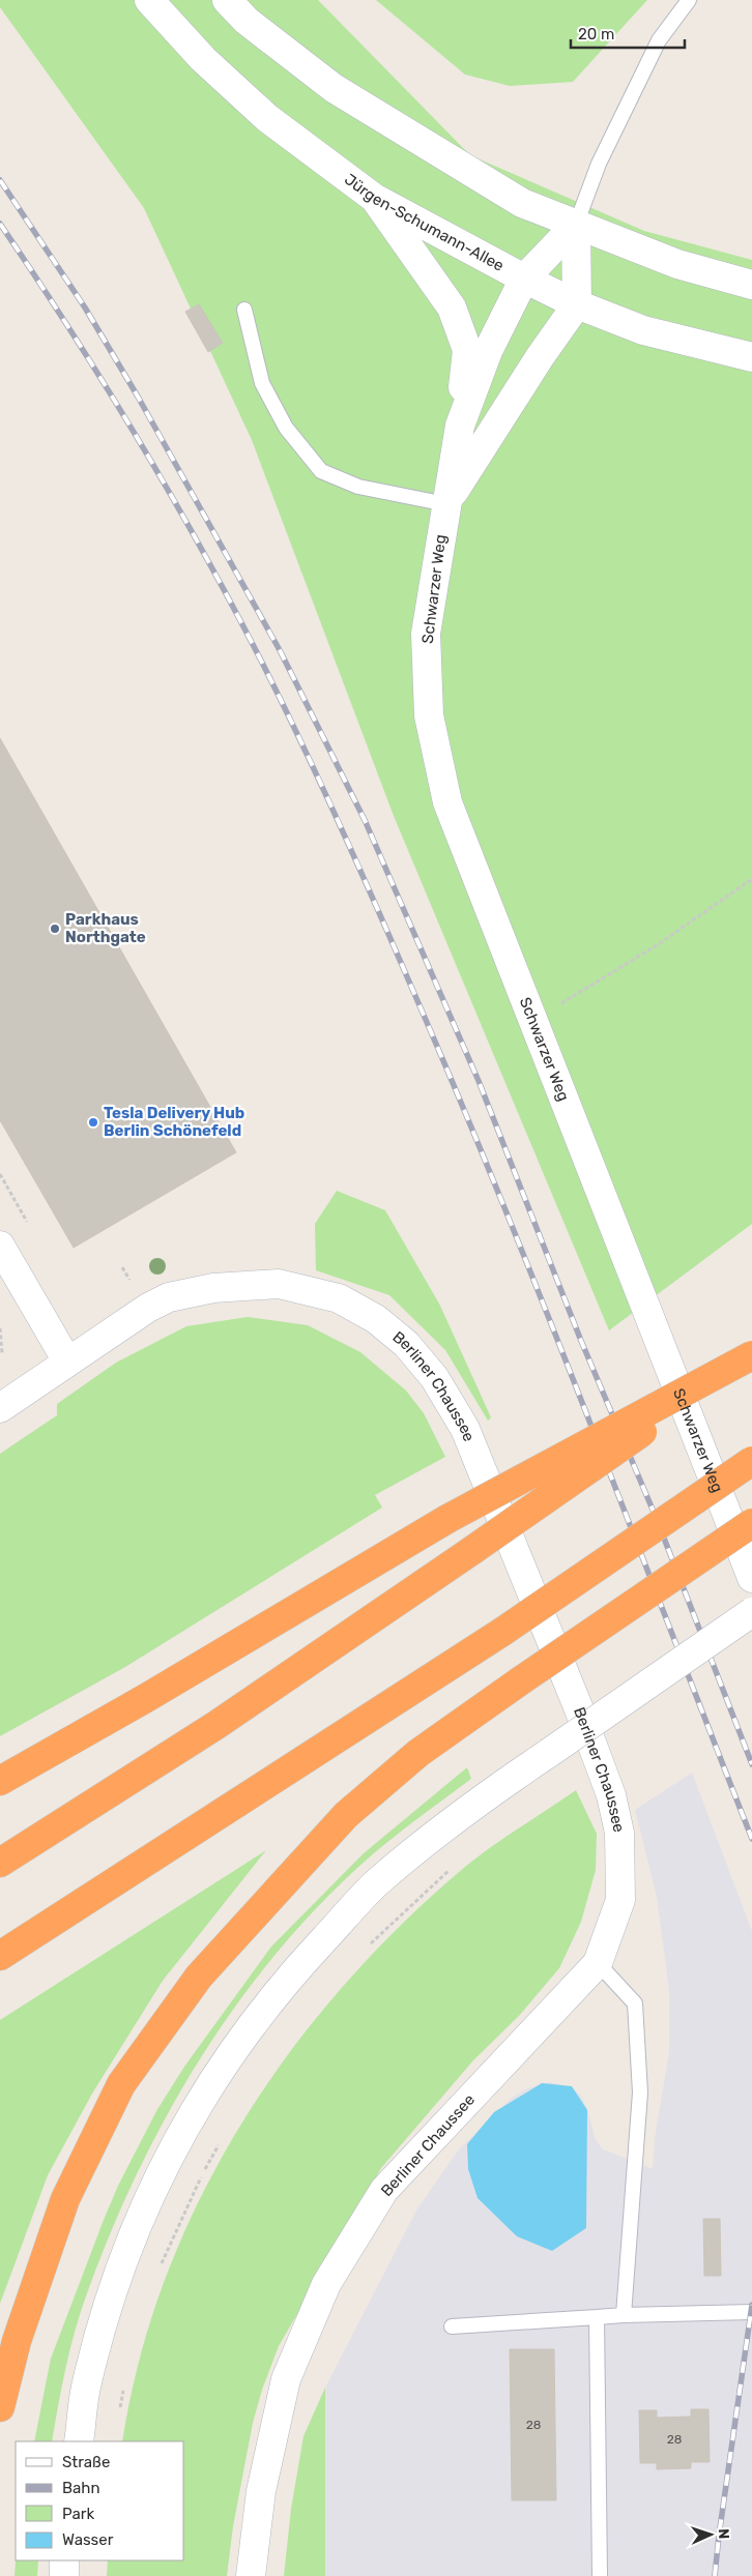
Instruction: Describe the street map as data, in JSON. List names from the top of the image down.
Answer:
{
  "streets": {
    "street": ["Jürgen-Schumann-Allee", "Schwarzer Weg", "Berliner Chaussee"]
  },
  "crossings": [
    ["Jürgen-Schumann-Allee", "Schwarzer Weg"]
  ],
  "places": ["Parkhaus Northgate", "Tesla Delivery Hub Berlin Schönefeld"],
  "house_numbers": ["28", "28"],
  "legend": [
    "Straße",
    "Bahn",
    "Park",
    "Wasser"
  ],
  "scale_bar": "20 m",
  "north": "right"
}
